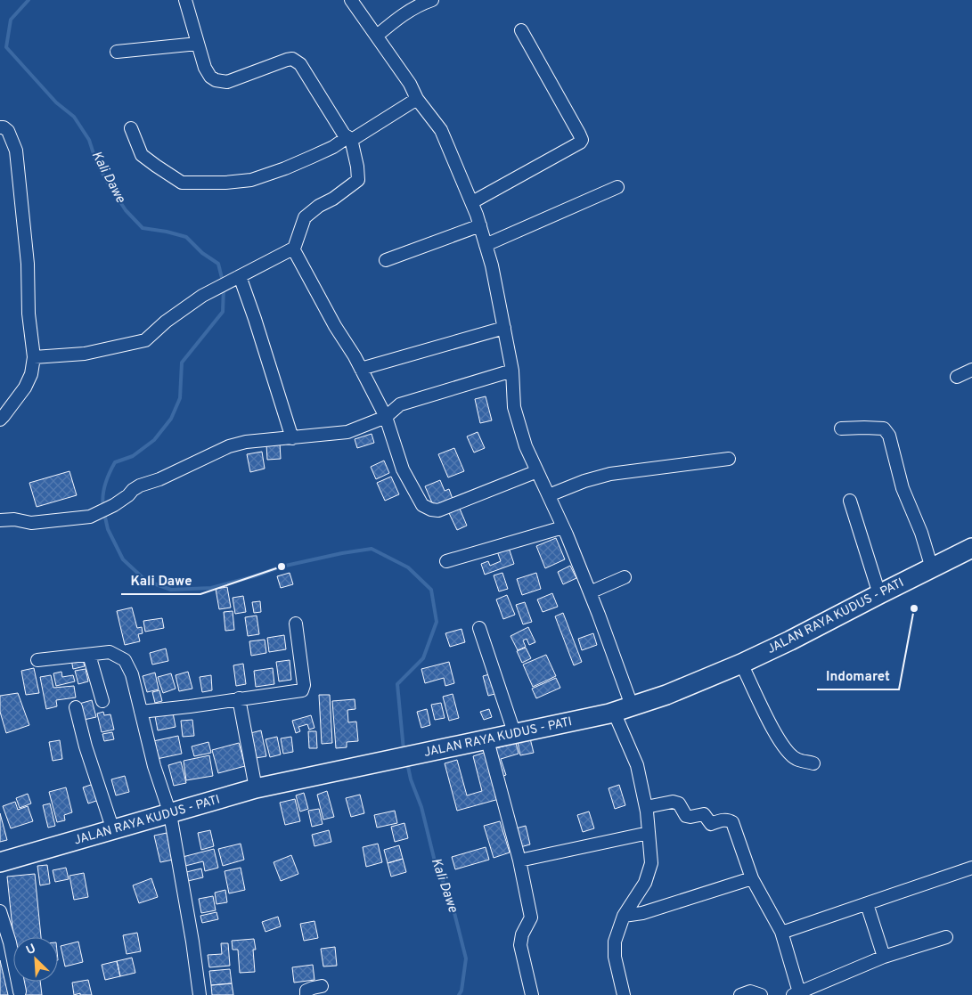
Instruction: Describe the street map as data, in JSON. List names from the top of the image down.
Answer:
{
  "streets": {
    "highway": ["JALAN RAYA KUDUS - PATI"]
  },
  "water": ["Kali Dawe"],
  "places": ["Kali Dawe", "Indomaret"],
  "north": "top left"
}
